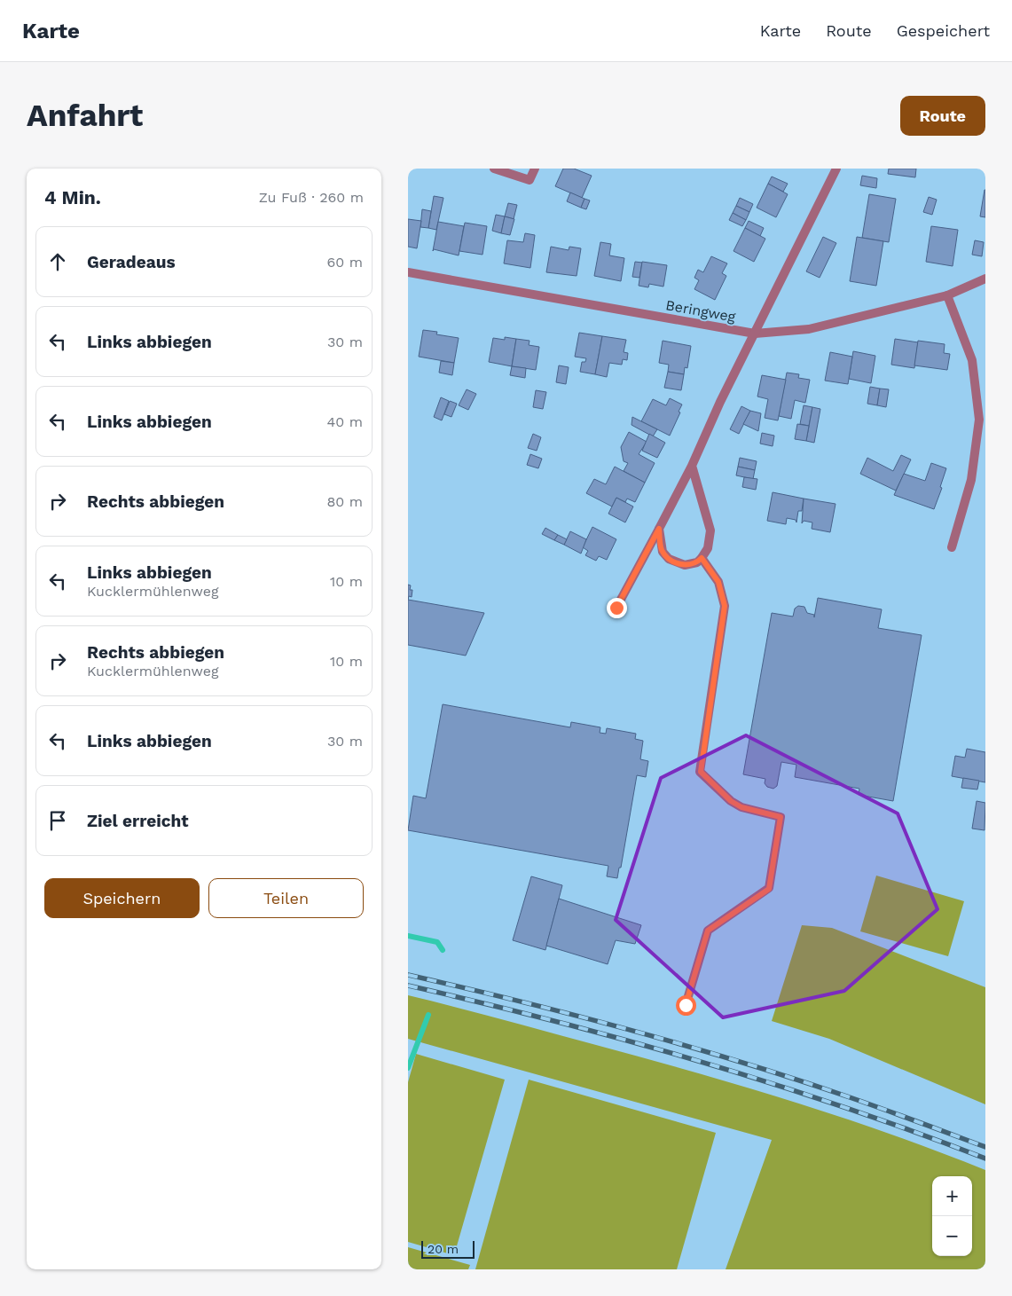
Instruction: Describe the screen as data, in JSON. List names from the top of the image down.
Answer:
{
  "streets": {
    "street": ["Beringweg"]
  },
  "scale_bar": "20 m",
  "page": {
    "header": "Karte",
    "nav": ["Karte", "Route", "Gespeichert"],
    "buttons": [
      "Route",
      ["Speichern", "Teilen"]
    ],
    "title": "Anfahrt",
    "heading": ["4 Min.", "Zu Fuß · 260 m"],
    "list": [
      ["Geradeaus", "60 m"],
      ["Links abbiegen", "30 m"],
      ["Links abbiegen", "40 m"],
      ["Rechts abbiegen", "80 m"],
      ["Links abbiegen", "Kucklermühlenweg", "10 m"],
      ["Rechts abbiegen", "Kucklermühlenweg", "10 m"],
      ["Links abbiegen", "30 m"],
      "Ziel erreicht"
    ],
    "map_buttons": ["+", "−"],
    "scale": "20 m"
  }
}
